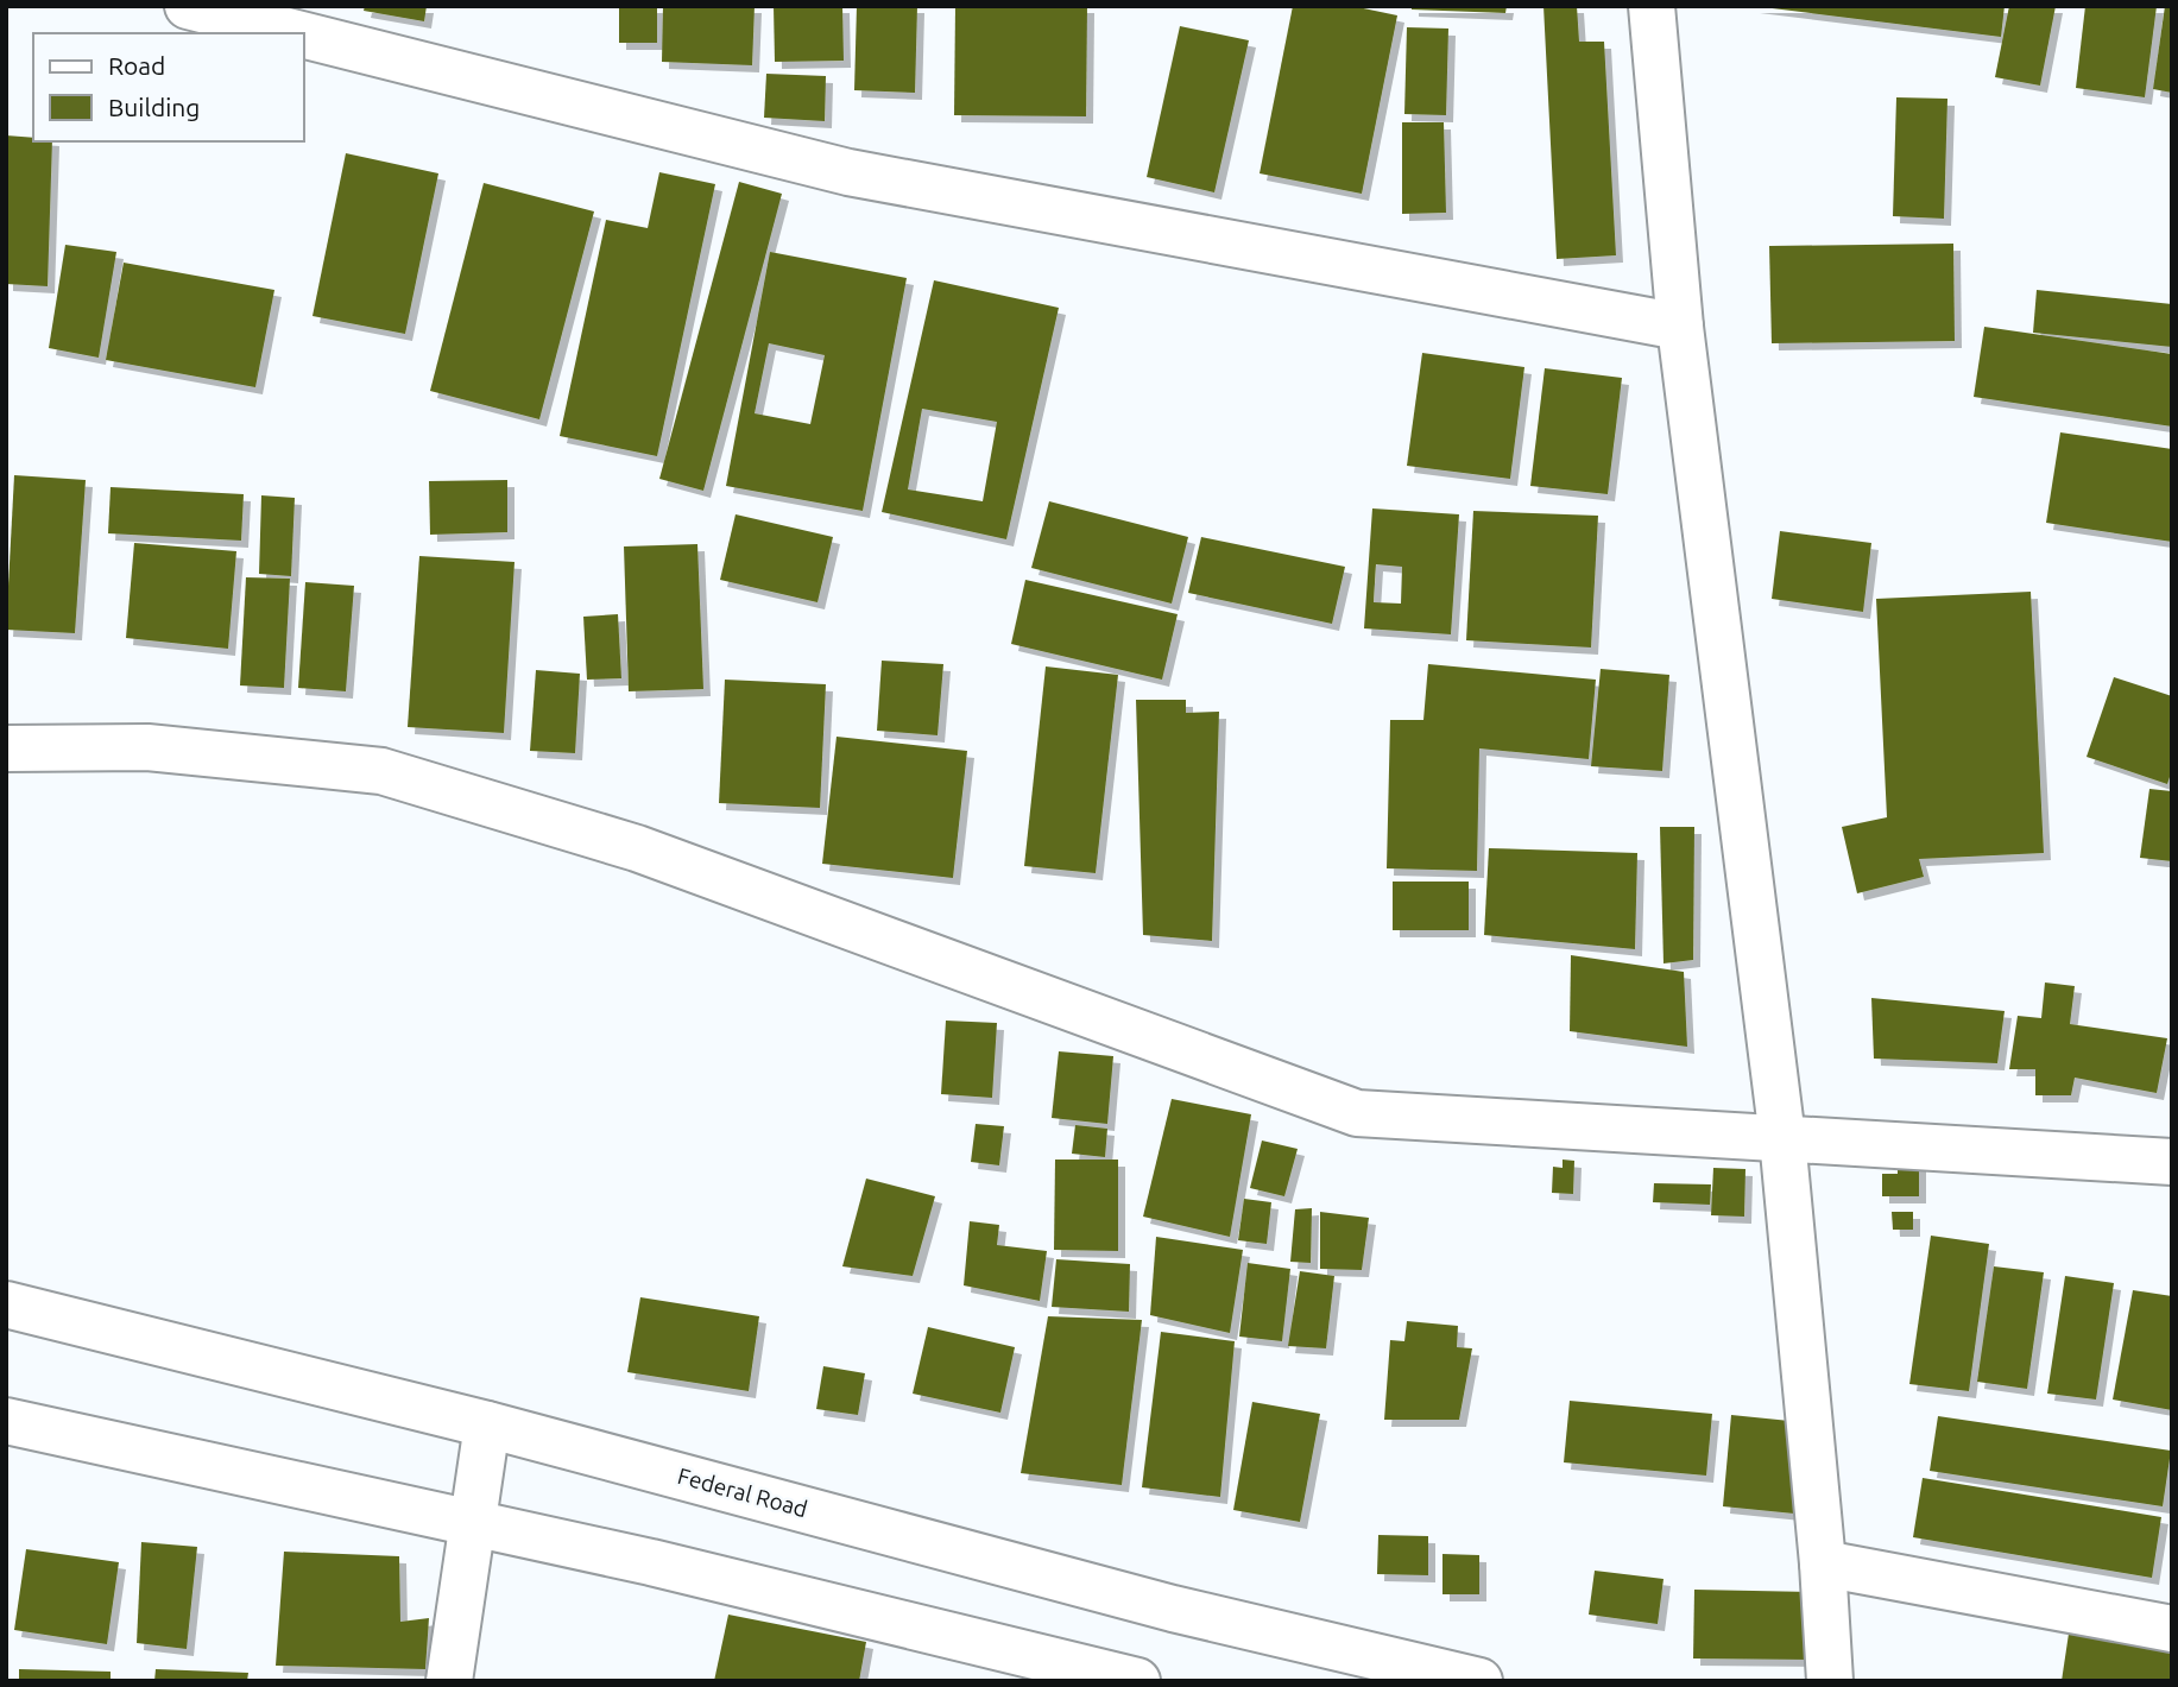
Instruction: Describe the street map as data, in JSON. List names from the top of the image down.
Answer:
{
  "streets": {
    "street": ["Federal Road"]
  },
  "legend": ["Road", "Building"]
}
